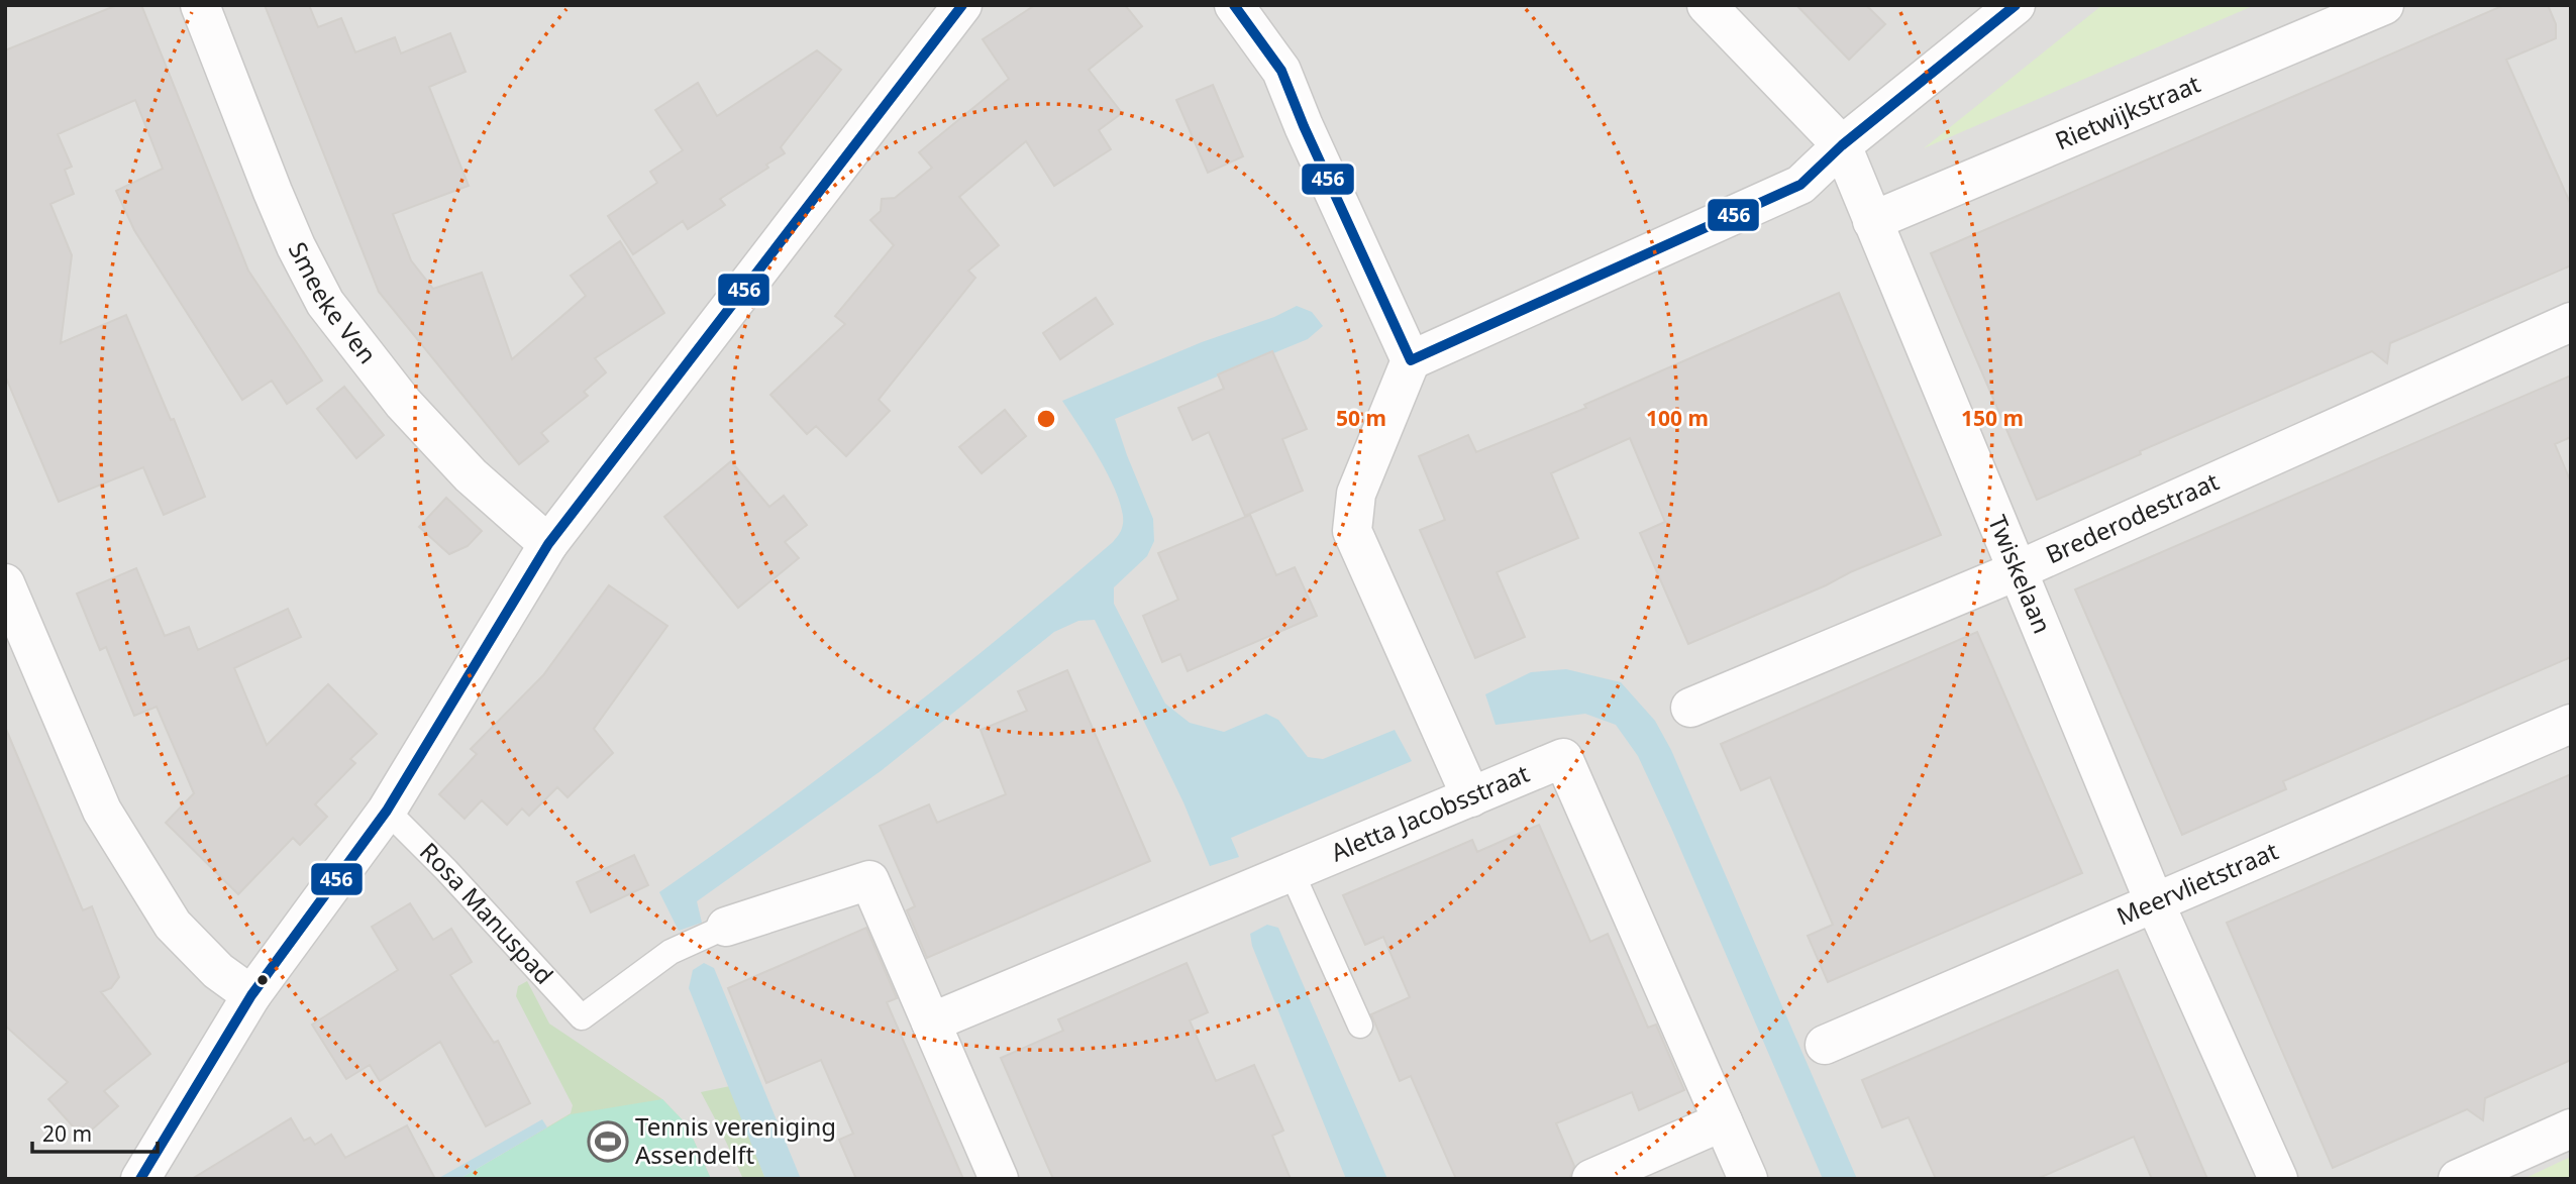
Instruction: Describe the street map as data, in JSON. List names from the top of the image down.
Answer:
{
  "streets": {
    "street": [
      "Rietwijkstraat",
      "Smeeke Ven",
      "Brederodestraat",
      "Twiskelaan",
      "Aletta Jacobsstraat",
      "Meervlietstraat"
    ],
    "lane": ["Rosa Manuspad"]
  },
  "crossings": [
    ["Rietwijkstraat", "Twiskelaan"],
    ["Brederodestraat", "Twiskelaan"],
    ["Twiskelaan", "Meervlietstraat"]
  ],
  "places": {
    "sports": ["Tennis vereniging Assendelft"]
  },
  "lines": ["transit line 456"],
  "scale_bar": "20 m",
  "rings": ["50 m", "100 m", "150 m"]
}
